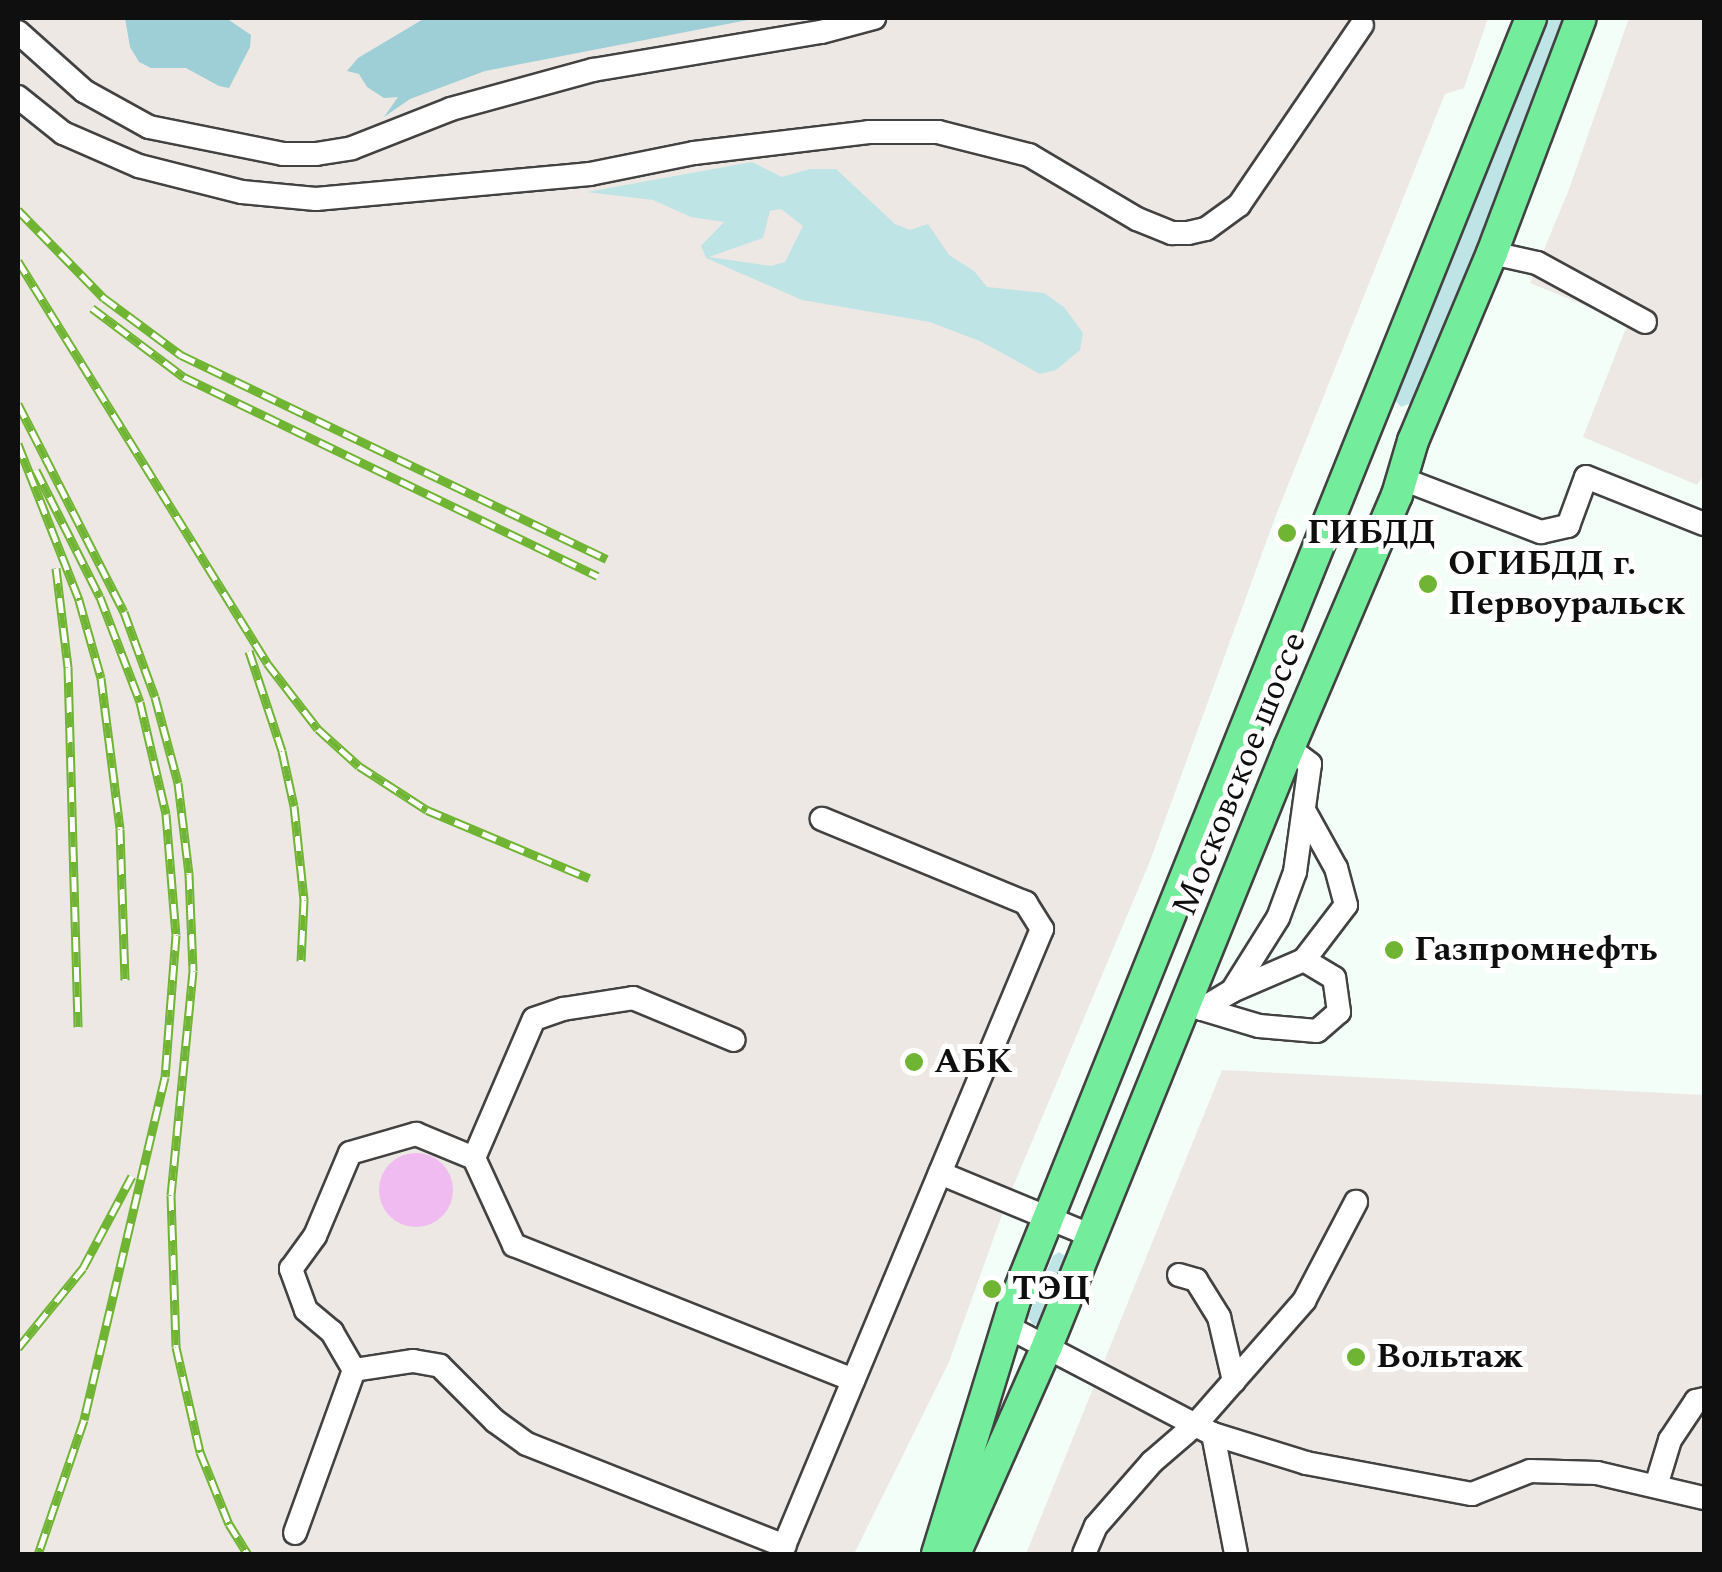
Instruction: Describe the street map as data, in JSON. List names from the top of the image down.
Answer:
{
  "streets": {
    "main road": ["Московское шоссе"]
  },
  "places": [
    "ГИБДД",
    "ОГИБДД г. Первоуральск",
    "Газпромнефть",
    "АБК",
    "ТЭЦ",
    "Вольтаж"
  ]
}
